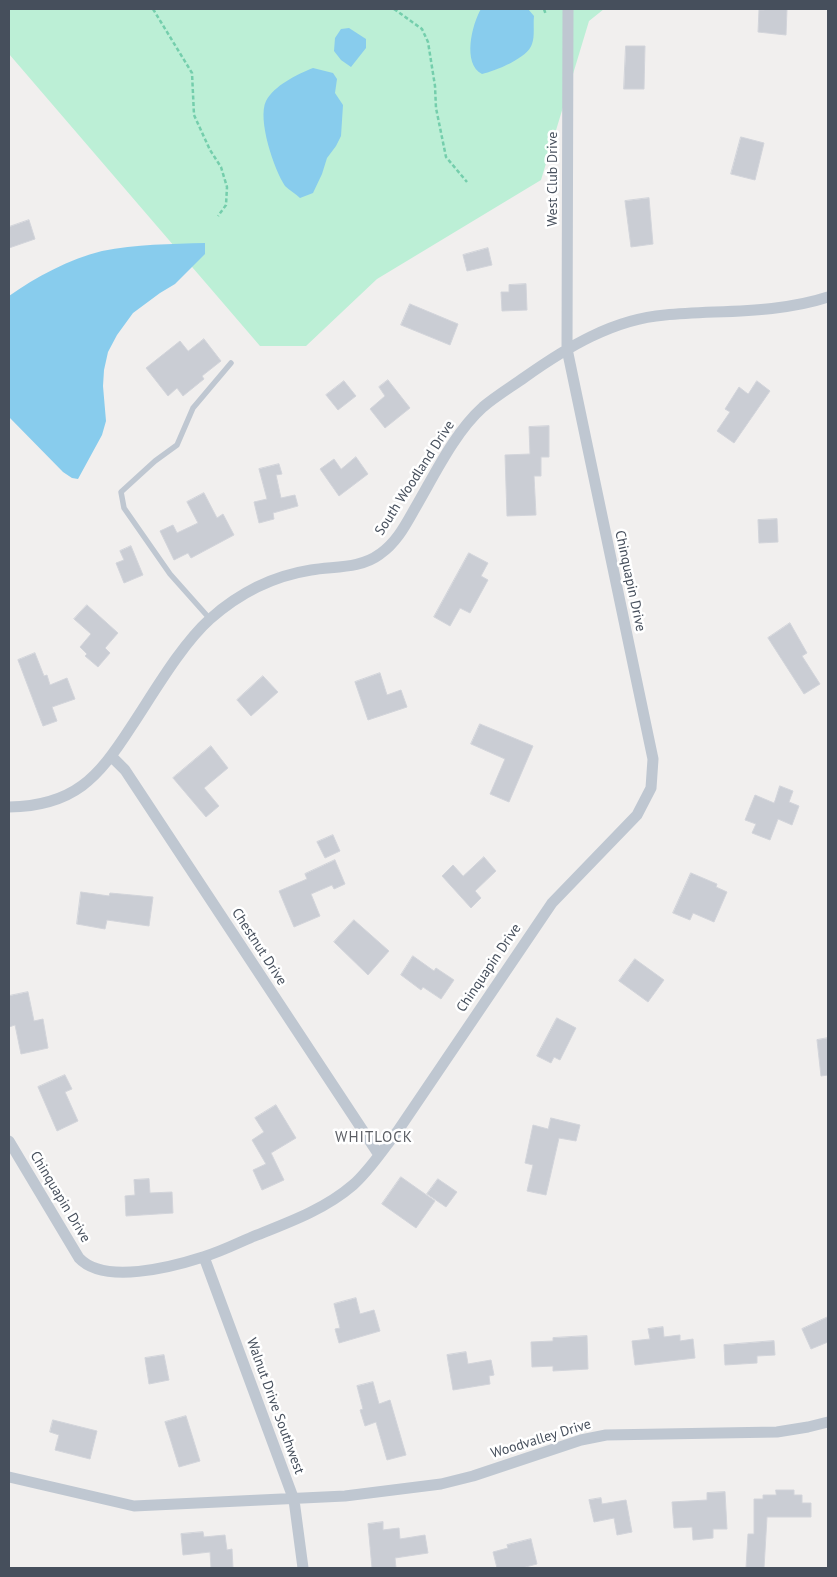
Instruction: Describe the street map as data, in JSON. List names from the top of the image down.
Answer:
{
  "streets": {
    "street": [
      "West Club Drive",
      "South Woodland Drive",
      "Chinquapin Drive",
      "Chestnut Drive",
      "Walnut Drive Southwest",
      "Woodvalley Drive"
    ]
  },
  "crossings": [
    ["West Club Drive", "South Woodland Drive"],
    ["West Club Drive", "Chinquapin Drive"],
    ["South Woodland Drive", "Chinquapin Drive"],
    ["South Woodland Drive", "Chestnut Drive"],
    ["Chinquapin Drive", "Chestnut Drive"],
    ["Chinquapin Drive", "Walnut Drive Southwest"],
    ["Walnut Drive Southwest", "Woodvalley Drive"]
  ],
  "districts": ["WHITLOCK"]
}
